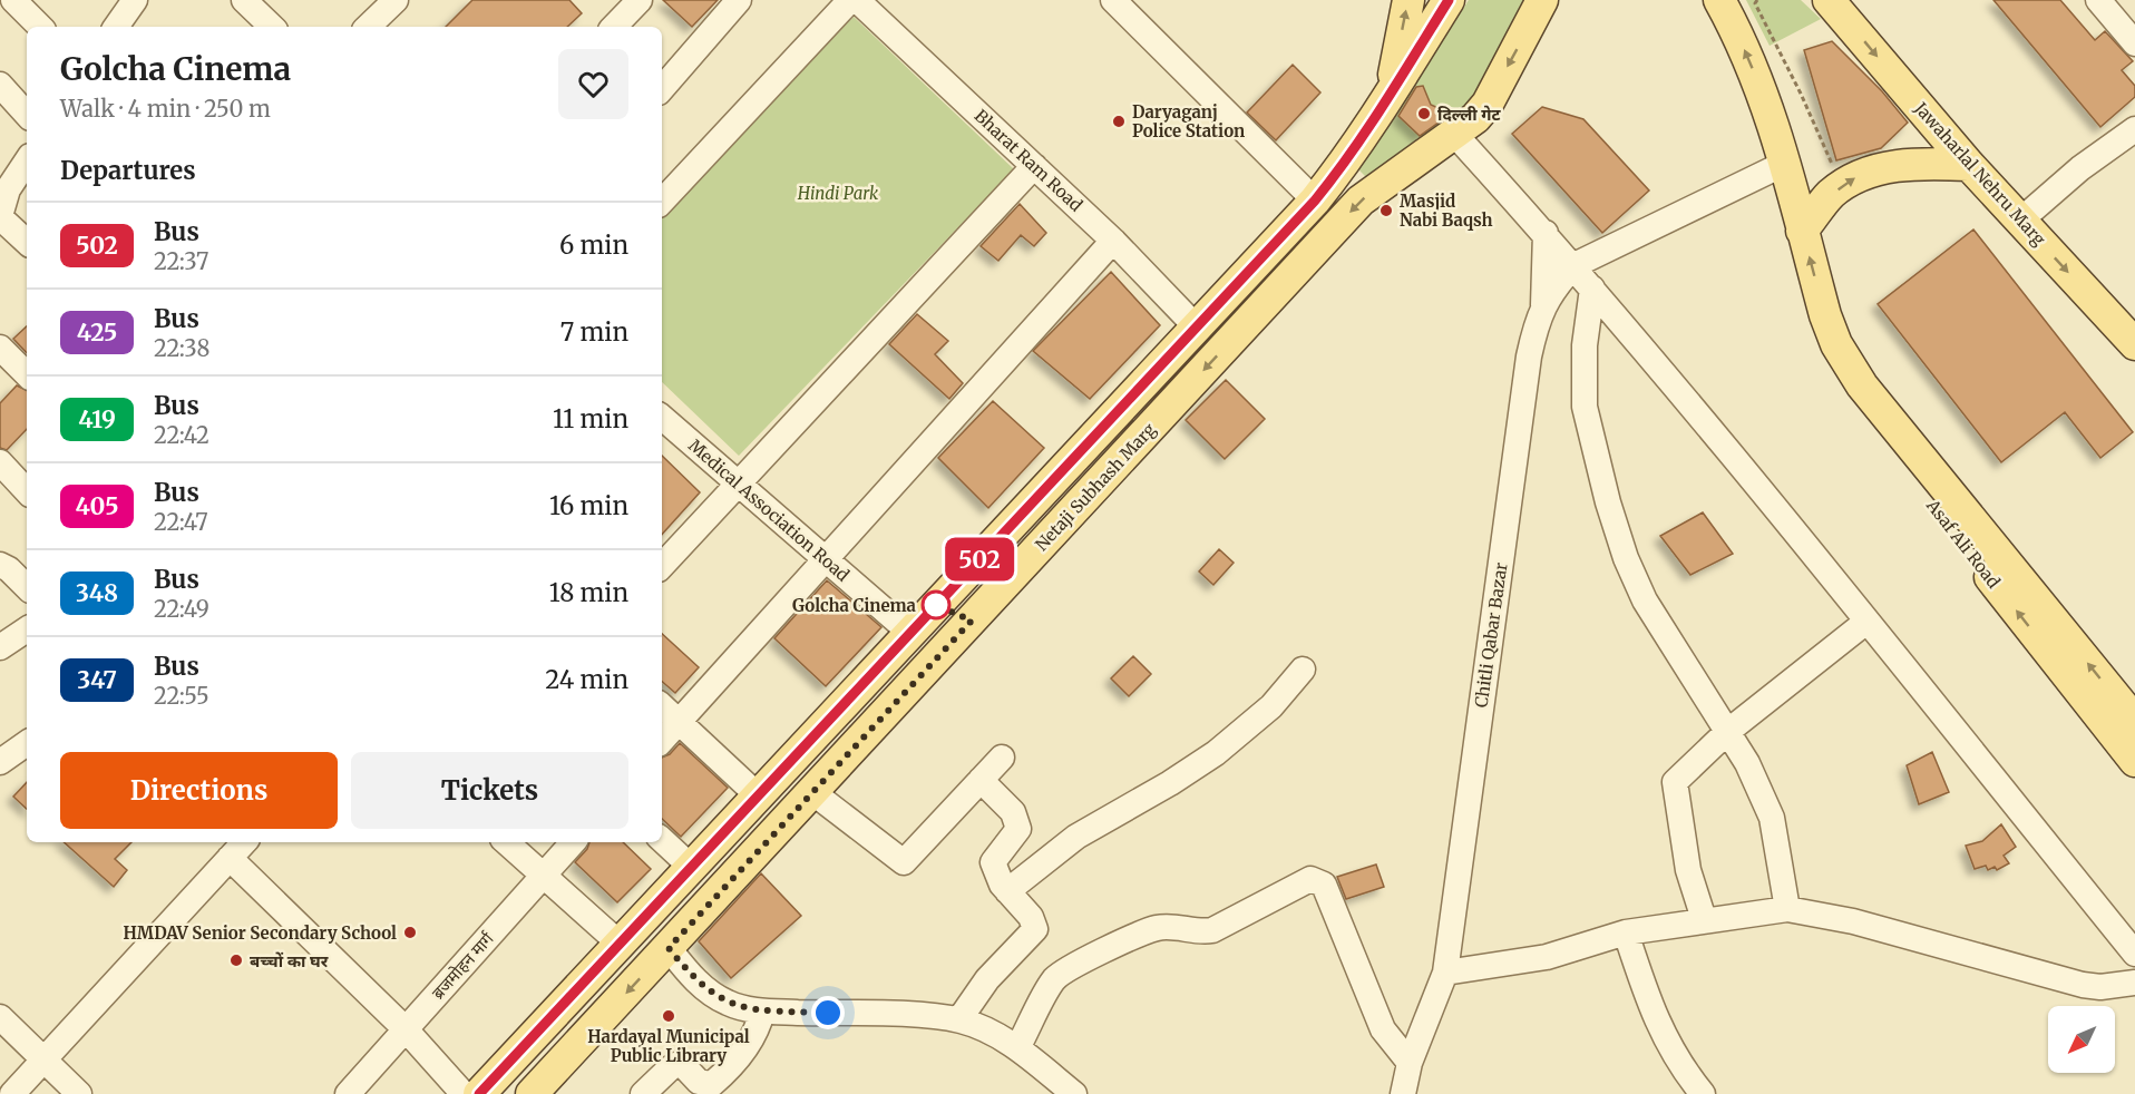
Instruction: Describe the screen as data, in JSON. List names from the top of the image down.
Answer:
{
  "streets": {
    "main road": ["Jawaharlal Nehru Marg", "Netaji Subhash Marg", "Asaf Ali Road"],
    "street": [
      "Bharat Ram Road",
      "Medical Association Road",
      "Chitli Qabar Bazar",
      "ब्रजमोहन मार्ग"
    ]
  },
  "crossings": [
    ["Asaf Ali Road", "Chitli Qabar Bazar"]
  ],
  "one_way": ["Jawaharlal Nehru Marg", "Asaf Ali Road"],
  "parks": ["Hindi Park"],
  "places": [
    "दिल्ली गेट",
    "Daryaganj Police Station",
    "Masjid Nabi Baqsh",
    "Golcha Cinema",
    "HMDAV Senior Secondary School",
    "बच्चों का घर",
    "Hardayal Municipal Public Library"
  ],
  "lines": ["bus line 502"],
  "north": "bottom left",
  "page": {
    "on_map": "502",
    "heading": [
      ["Golcha Cinema", "Walk · 4 min · 250 m"],
      "Departures"
    ],
    "list": [
      {
        "mark": "502",
        "name": "Bus",
        "note": "22:37",
        "value": "6 min"
      },
      {
        "mark": "425",
        "name": "Bus",
        "note": "22:38",
        "value": "7 min"
      },
      {
        "mark": "419",
        "name": "Bus",
        "note": "22:42",
        "value": "11 min"
      },
      {
        "mark": "405",
        "name": "Bus",
        "note": "22:47",
        "value": "16 min"
      },
      {
        "mark": "348",
        "name": "Bus",
        "note": "22:49",
        "value": "18 min"
      },
      {
        "mark": "347",
        "name": "Bus",
        "note": "22:55",
        "value": "24 min"
      }
    ],
    "buttons": ["Directions", "Tickets"]
  }
}
